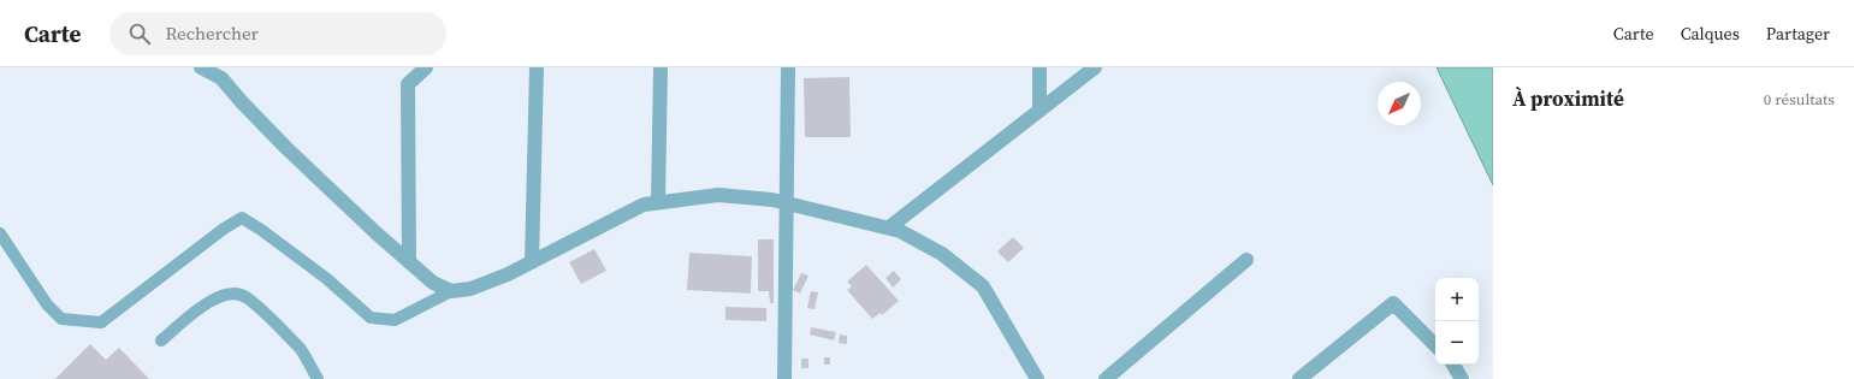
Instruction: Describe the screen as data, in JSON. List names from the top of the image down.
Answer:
{
  "north": "bottom left",
  "page": {
    "header": "Carte",
    "search": "Rechercher",
    "nav": ["Carte", "Calques", "Partager"],
    "heading": ["À proximité", "0 résultats"],
    "map_buttons": ["+", "−"]
  }
}
